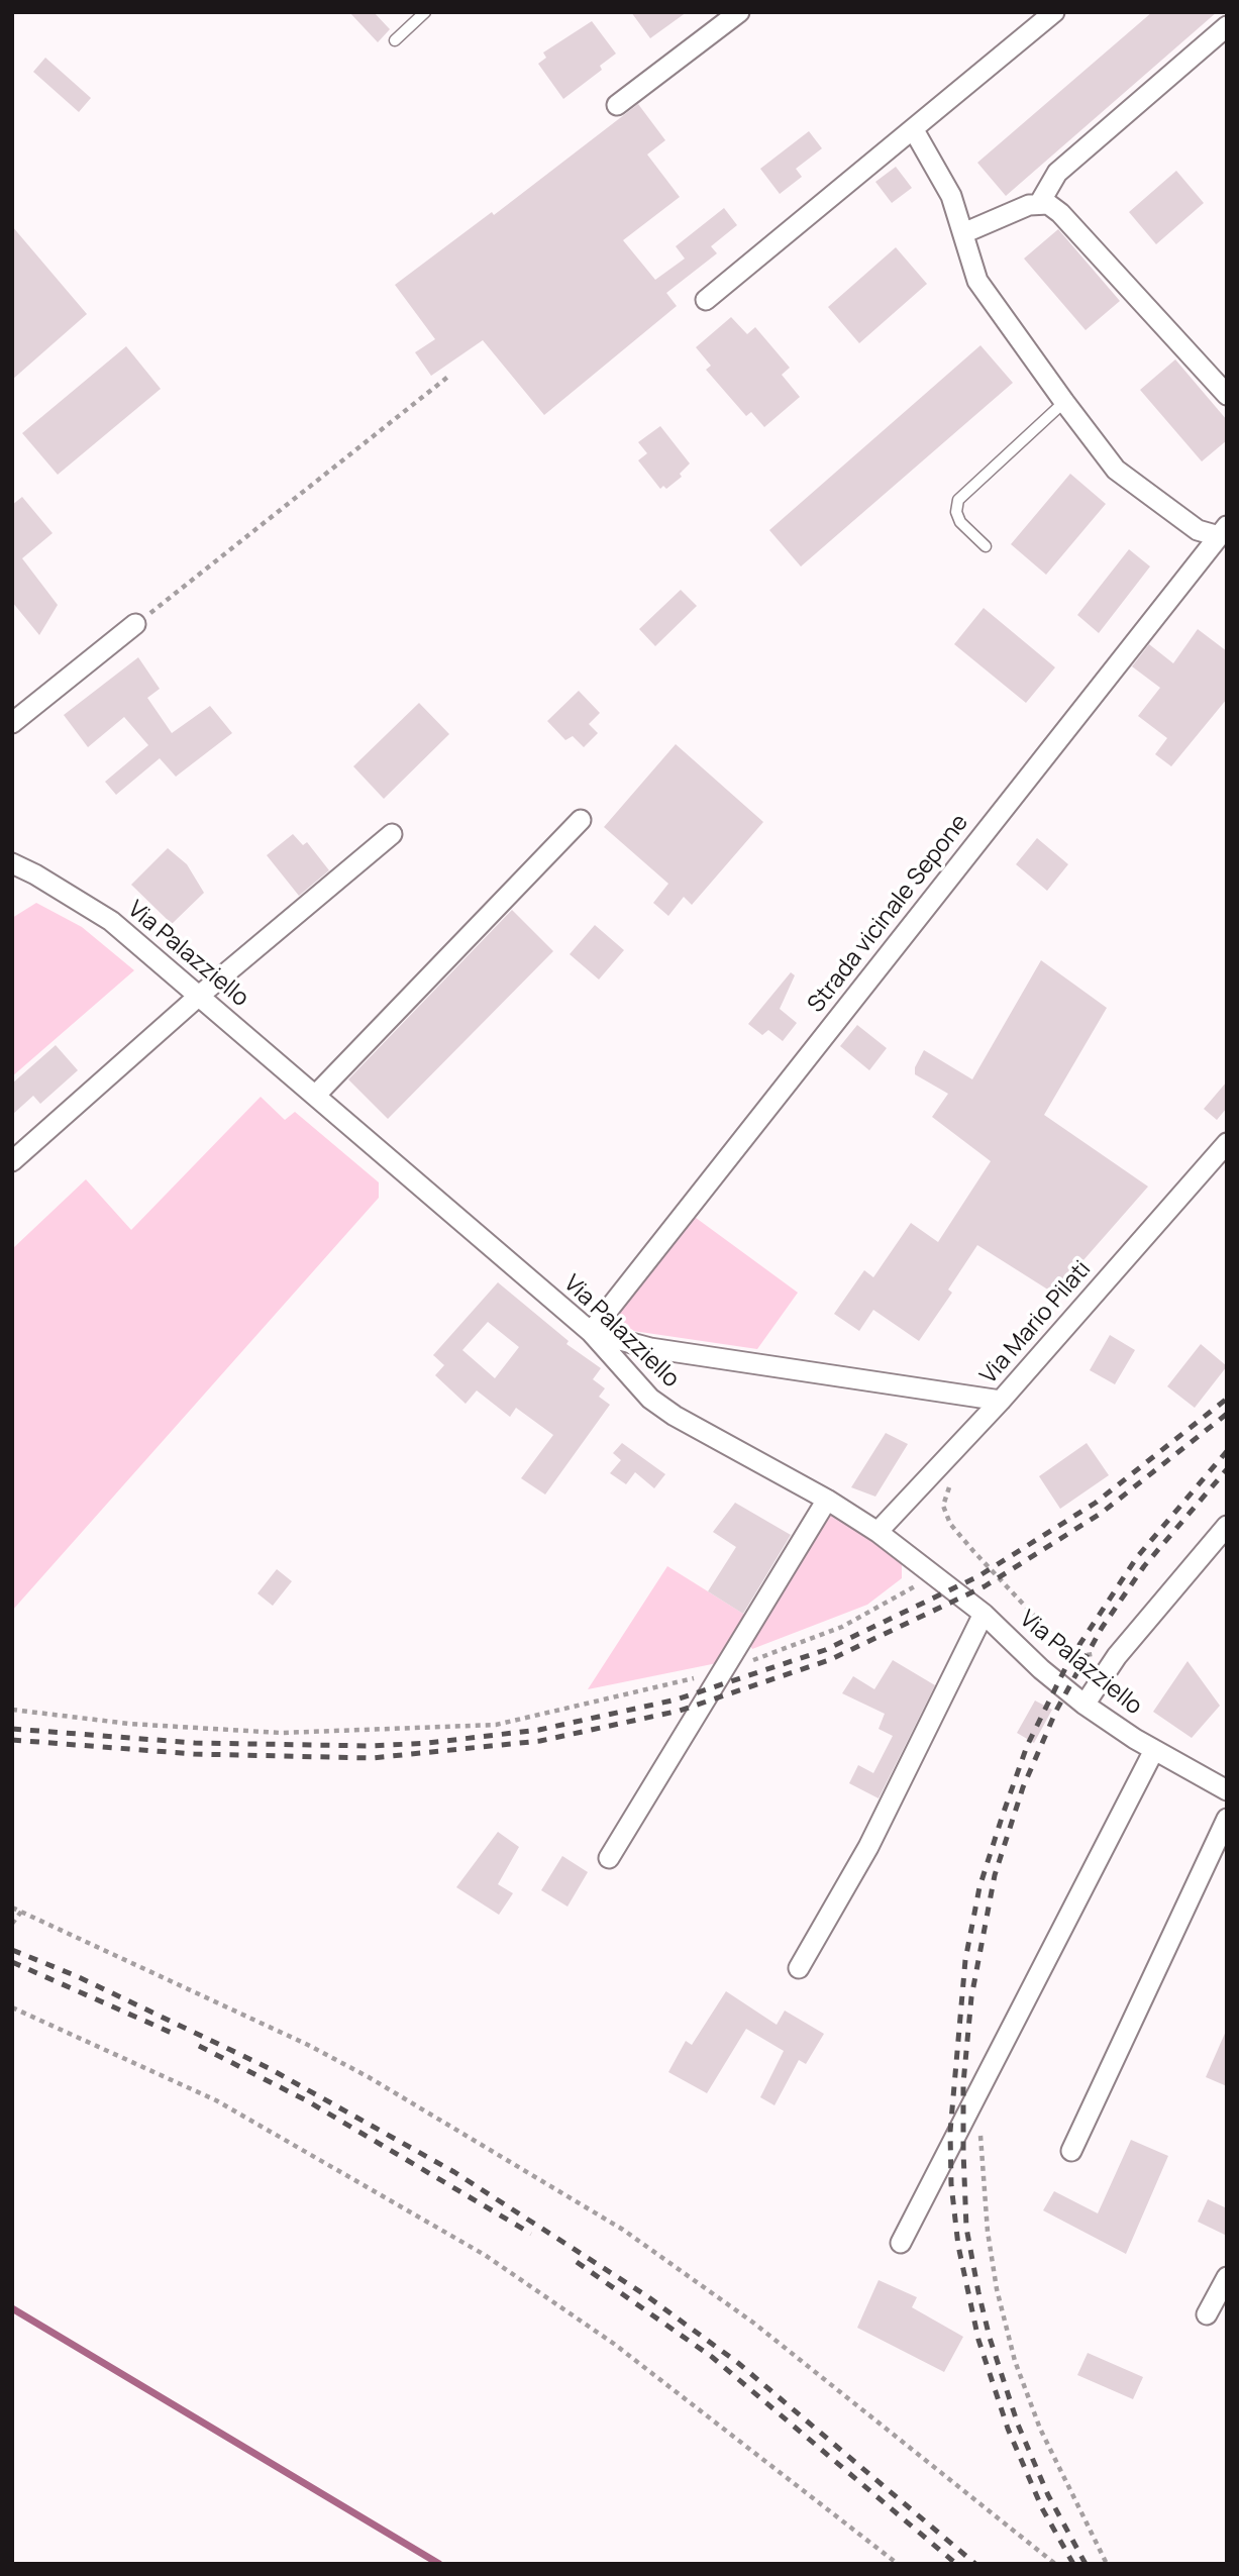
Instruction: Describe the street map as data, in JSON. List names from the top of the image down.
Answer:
{
  "streets": {
    "street": ["Strada vicinale Sepone", "Via Palazziello", "Via Mario Pilati"]
  },
  "crossings": [
    ["Strada vicinale Sepone", "Via Palazziello"],
    ["Via Palazziello", "Via Mario Pilati"]
  ]
}
